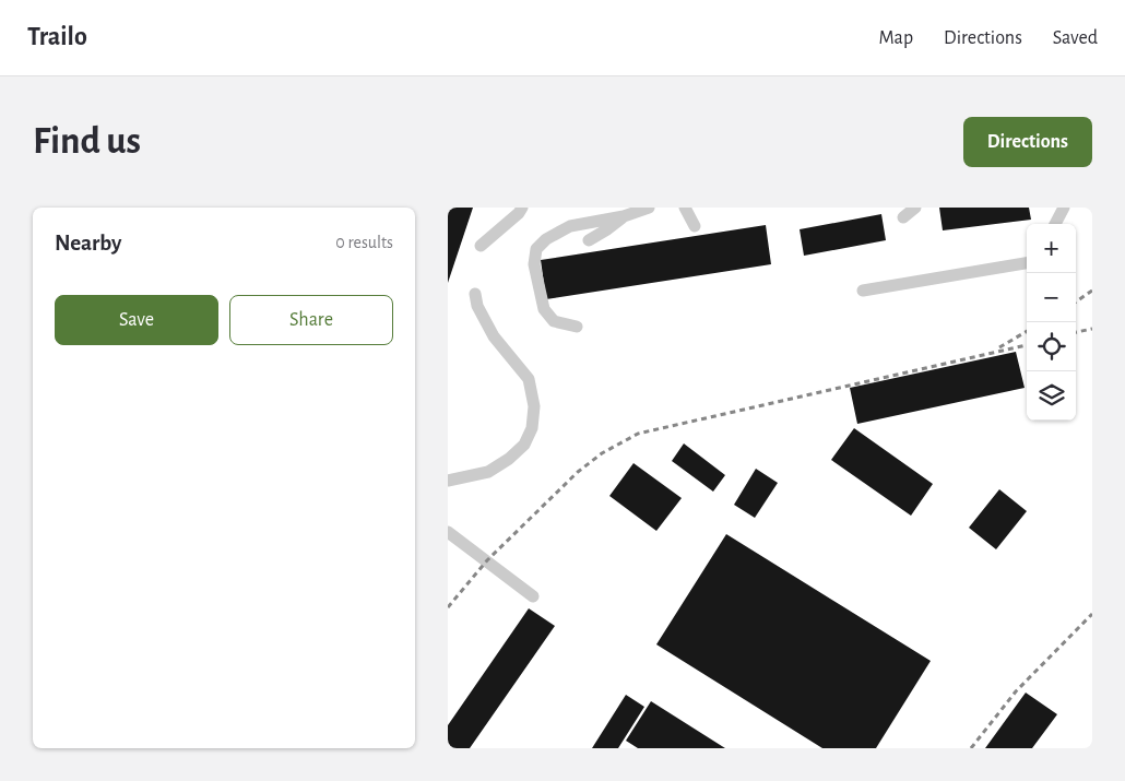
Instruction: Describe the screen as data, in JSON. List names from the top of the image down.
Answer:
{
  "page": {
    "header": "Trailo",
    "nav": ["Map", "Directions", "Saved"],
    "buttons": [
      "Directions",
      ["Save", "Share"]
    ],
    "title": "Find us",
    "heading": ["Nearby", "0 results"],
    "map_buttons": ["+", "−"]
  }
}
